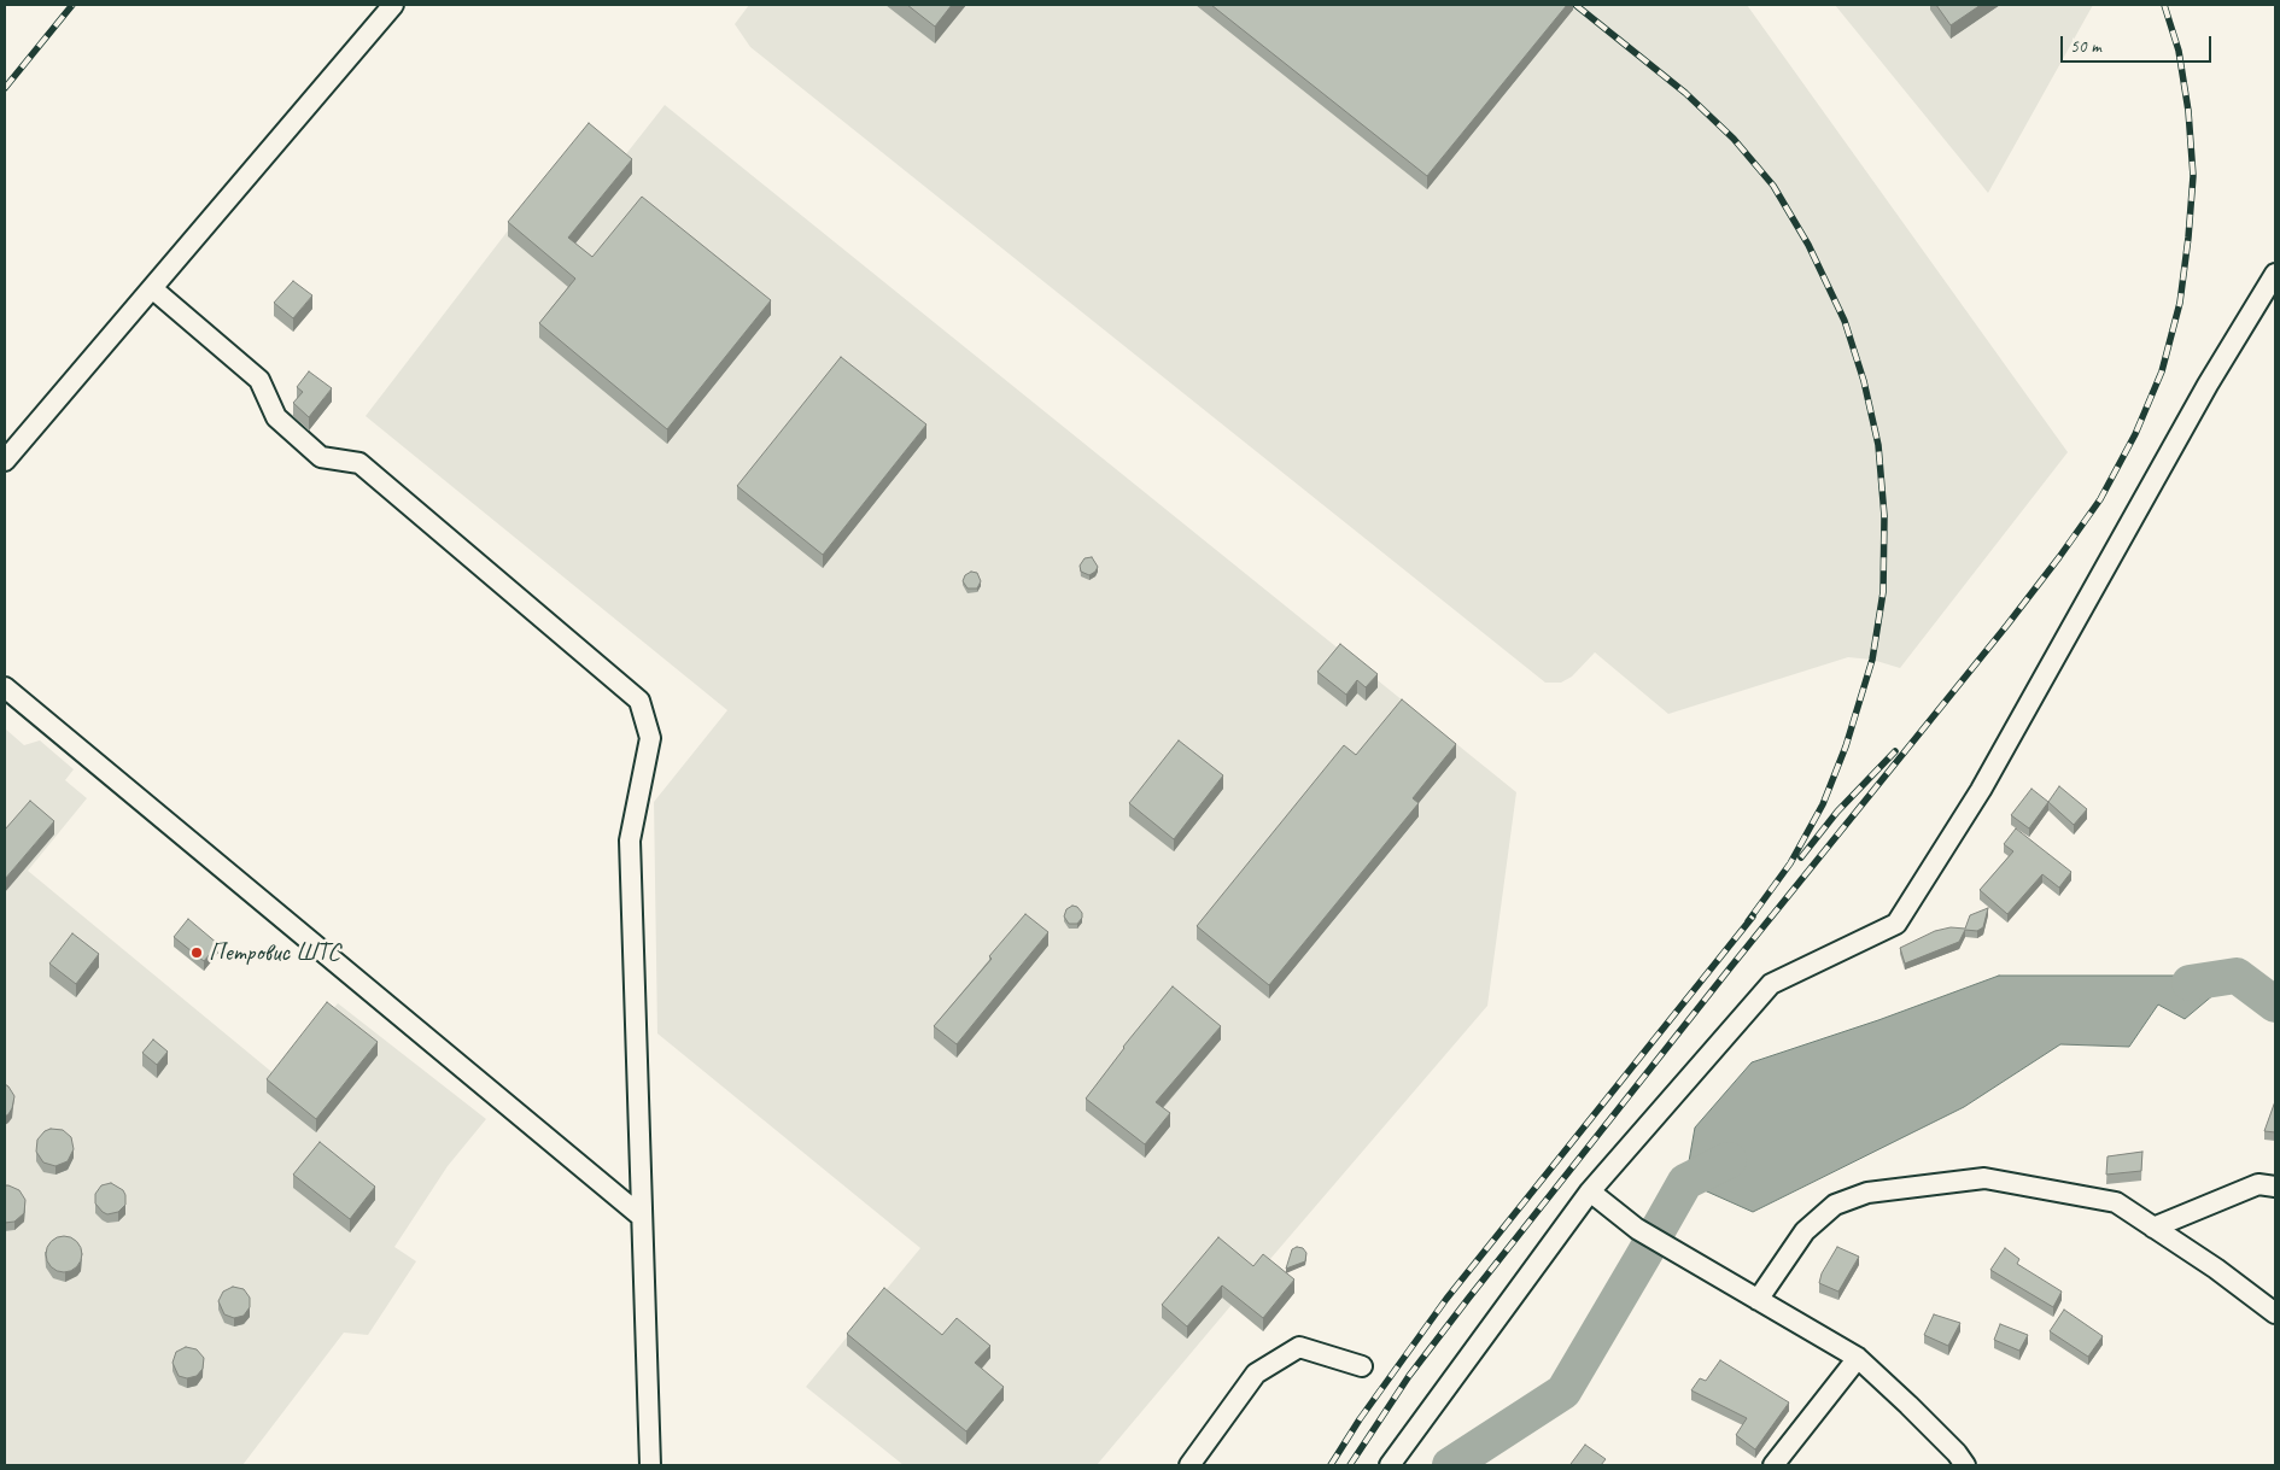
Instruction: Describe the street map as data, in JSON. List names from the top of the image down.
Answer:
{
  "places": ["Петровис ШТС"],
  "scale_bar": "50 m"
}
